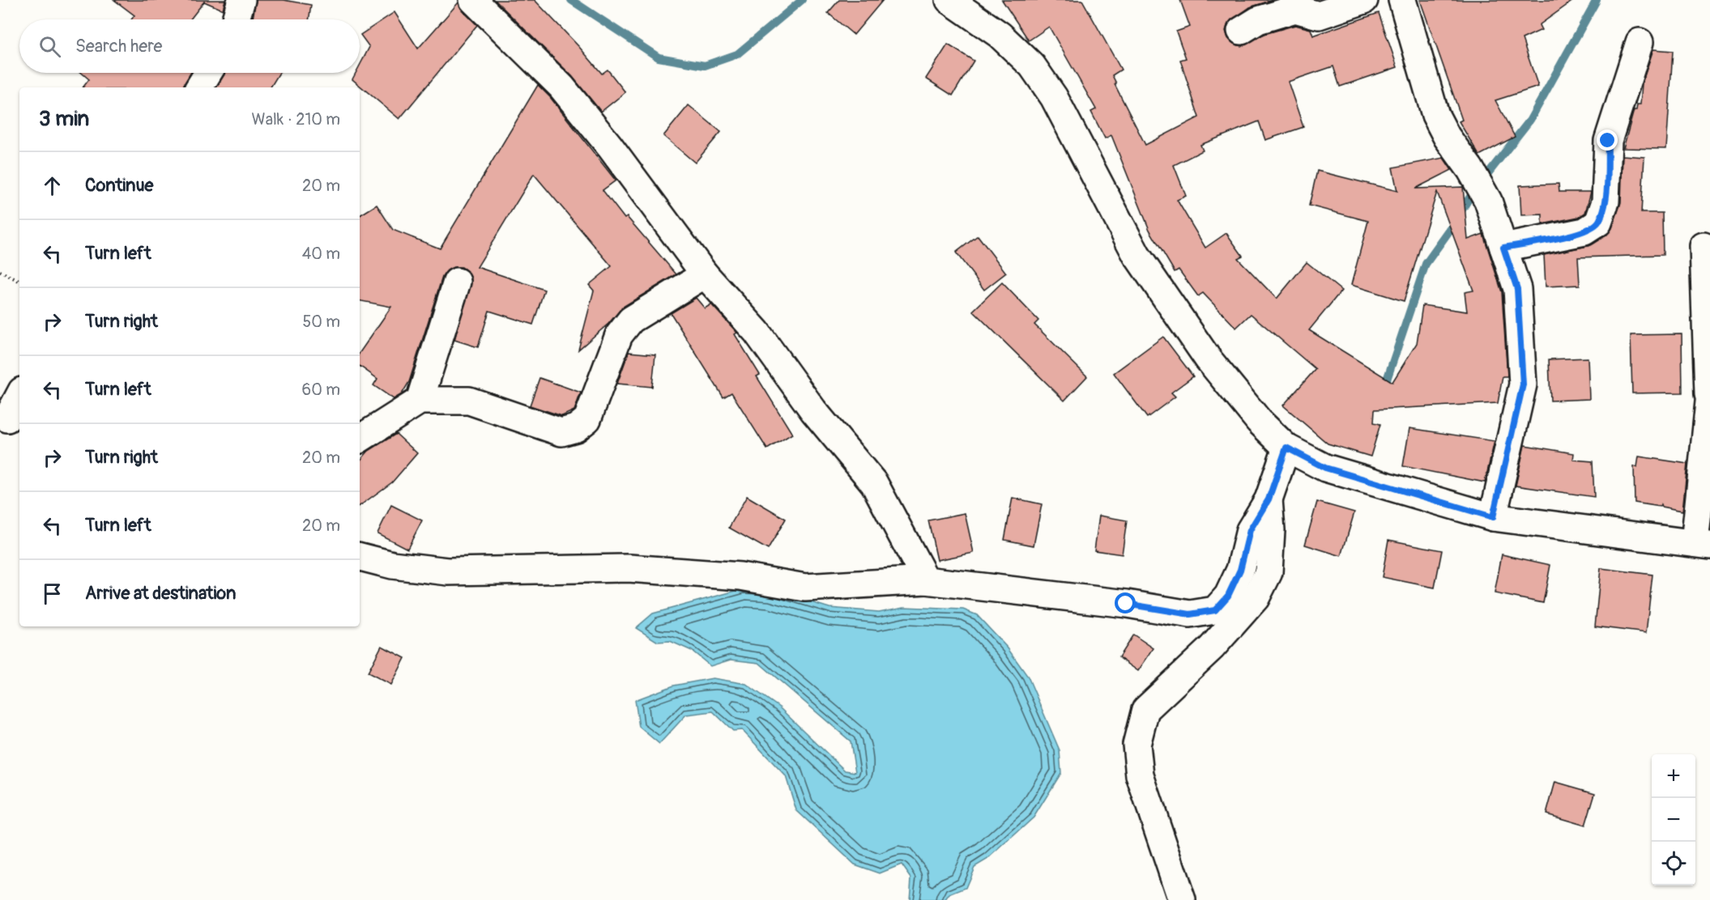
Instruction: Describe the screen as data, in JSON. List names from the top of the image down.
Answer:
{
  "page": {
    "search": "Search here",
    "heading": ["3 min", "Walk · 210 m"],
    "list": [
      ["Continue", "20 m"],
      ["Turn left", "40 m"],
      ["Turn right", "50 m"],
      ["Turn left", "60 m"],
      ["Turn right", "20 m"],
      ["Turn left", "20 m"],
      "Arrive at destination"
    ],
    "map_buttons": ["+", "−"]
  }
}
